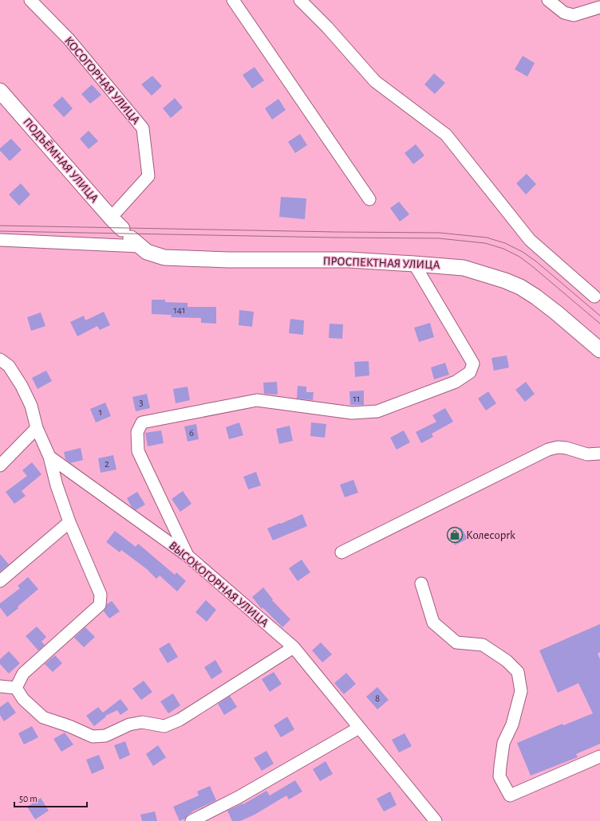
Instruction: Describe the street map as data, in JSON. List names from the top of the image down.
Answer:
{
  "streets": {
    "main road": ["ПОДЪЁМНАЯ УЛИЦА", "ПРОСПЕКТНАЯ УЛИЦА"],
    "street": ["КОСОГОРНАЯ УЛИЦА", "ВЫСОКОГОРНАЯ УЛИЦА"]
  },
  "crossings": [
    ["КОСОГОРНАЯ УЛИЦА", "ПОДЪЁМНАЯ УЛИЦА"],
    ["ПОДЪЁМНАЯ УЛИЦА", "ПРОСПЕКТНАЯ УЛИЦА"]
  ],
  "places": {
    "shop": ["Колесоprk"]
  },
  "house_numbers": [
    "141",
    "11",
    "3",
    "1",
    "6",
    "2",
    "8"
  ],
  "scale_bar": "50 m"
}
